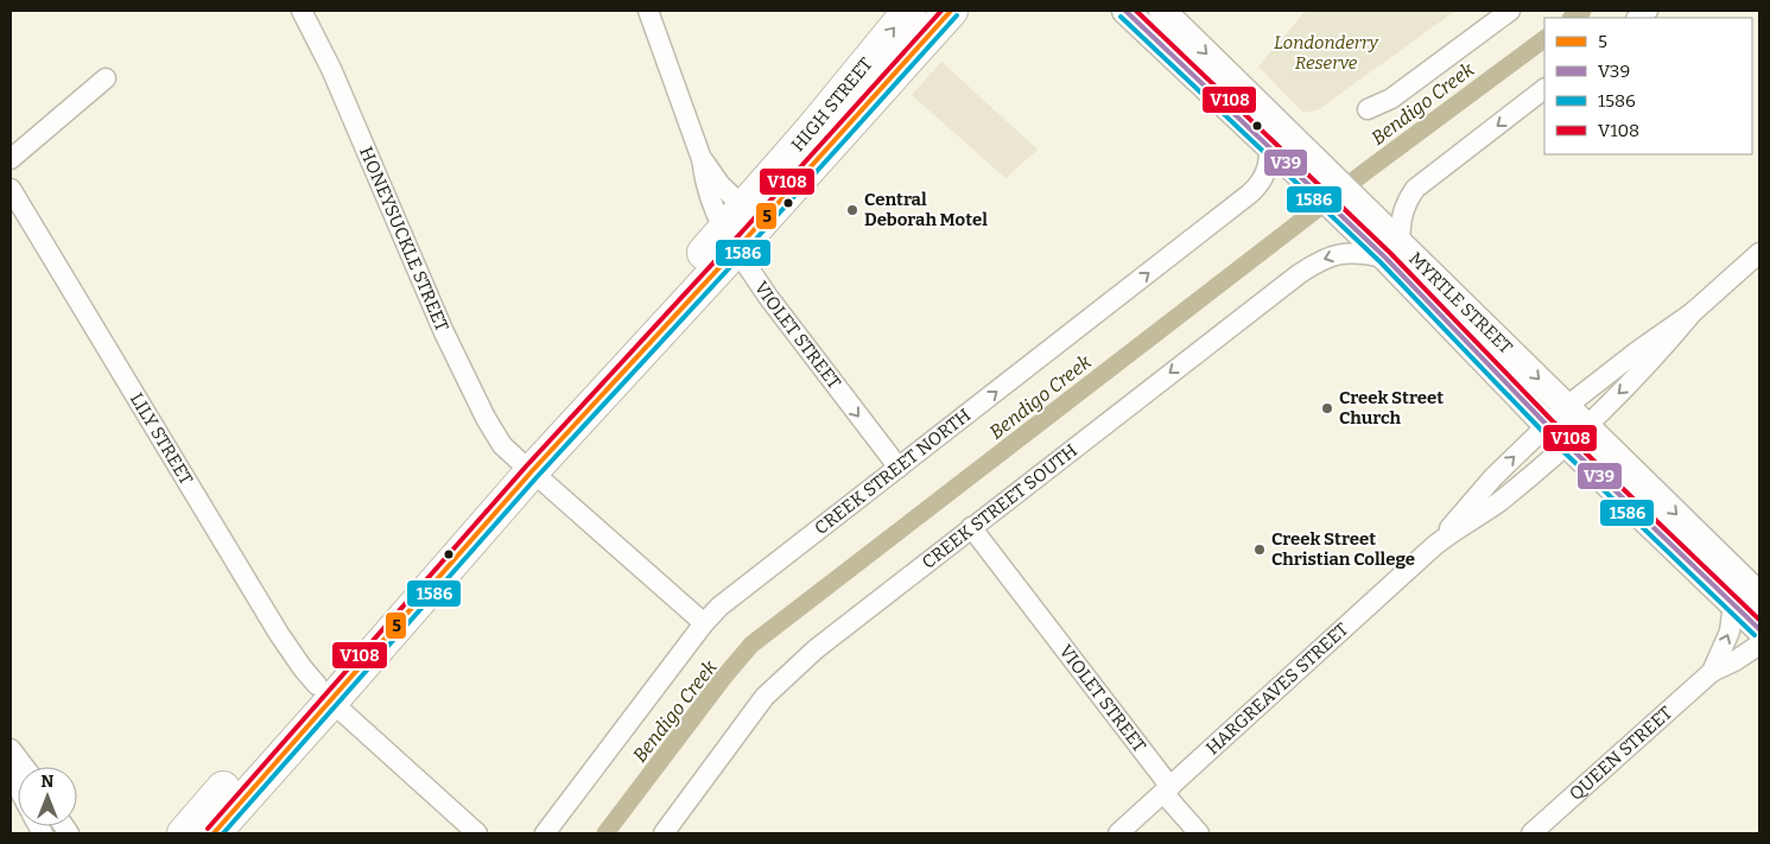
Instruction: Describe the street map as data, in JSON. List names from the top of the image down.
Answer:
{
  "streets": {
    "highway": ["HIGH STREET"],
    "main road": ["MYRTLE STREET"],
    "street": [
      "HONEYSUCKLE STREET",
      "VIOLET STREET",
      "LILY STREET",
      "CREEK STREET NORTH",
      "CREEK STREET SOUTH",
      "HARGREAVES STREET",
      "QUEEN STREET"
    ]
  },
  "crossings": [
    ["HIGH STREET", "HONEYSUCKLE STREET"],
    ["HIGH STREET", "VIOLET STREET"],
    ["HIGH STREET", "LILY STREET"],
    ["HONEYSUCKLE STREET", "CREEK STREET NORTH"],
    ["MYRTLE STREET", "CREEK STREET NORTH"],
    ["MYRTLE STREET", "CREEK STREET SOUTH"],
    ["MYRTLE STREET", "HARGREAVES STREET"],
    ["MYRTLE STREET", "QUEEN STREET"],
    ["VIOLET STREET", "CREEK STREET NORTH"],
    ["VIOLET STREET", "CREEK STREET SOUTH"],
    ["VIOLET STREET", "HARGREAVES STREET"]
  ],
  "one_way": ["CREEK STREET NORTH", "CREEK STREET SOUTH"],
  "water": ["Bendigo Creek"],
  "parks": ["Londonderry Reserve"],
  "places": ["Central Deborah Motel", "Creek Street Church", "Creek Street Christian College"],
  "lines": [
    "transit line 5",
    "transit line V39",
    "transit line V108",
    "transit line 1586"
  ],
  "legend": [
    "5",
    "V39",
    "1586",
    "V108"
  ],
  "north": "top"
}
